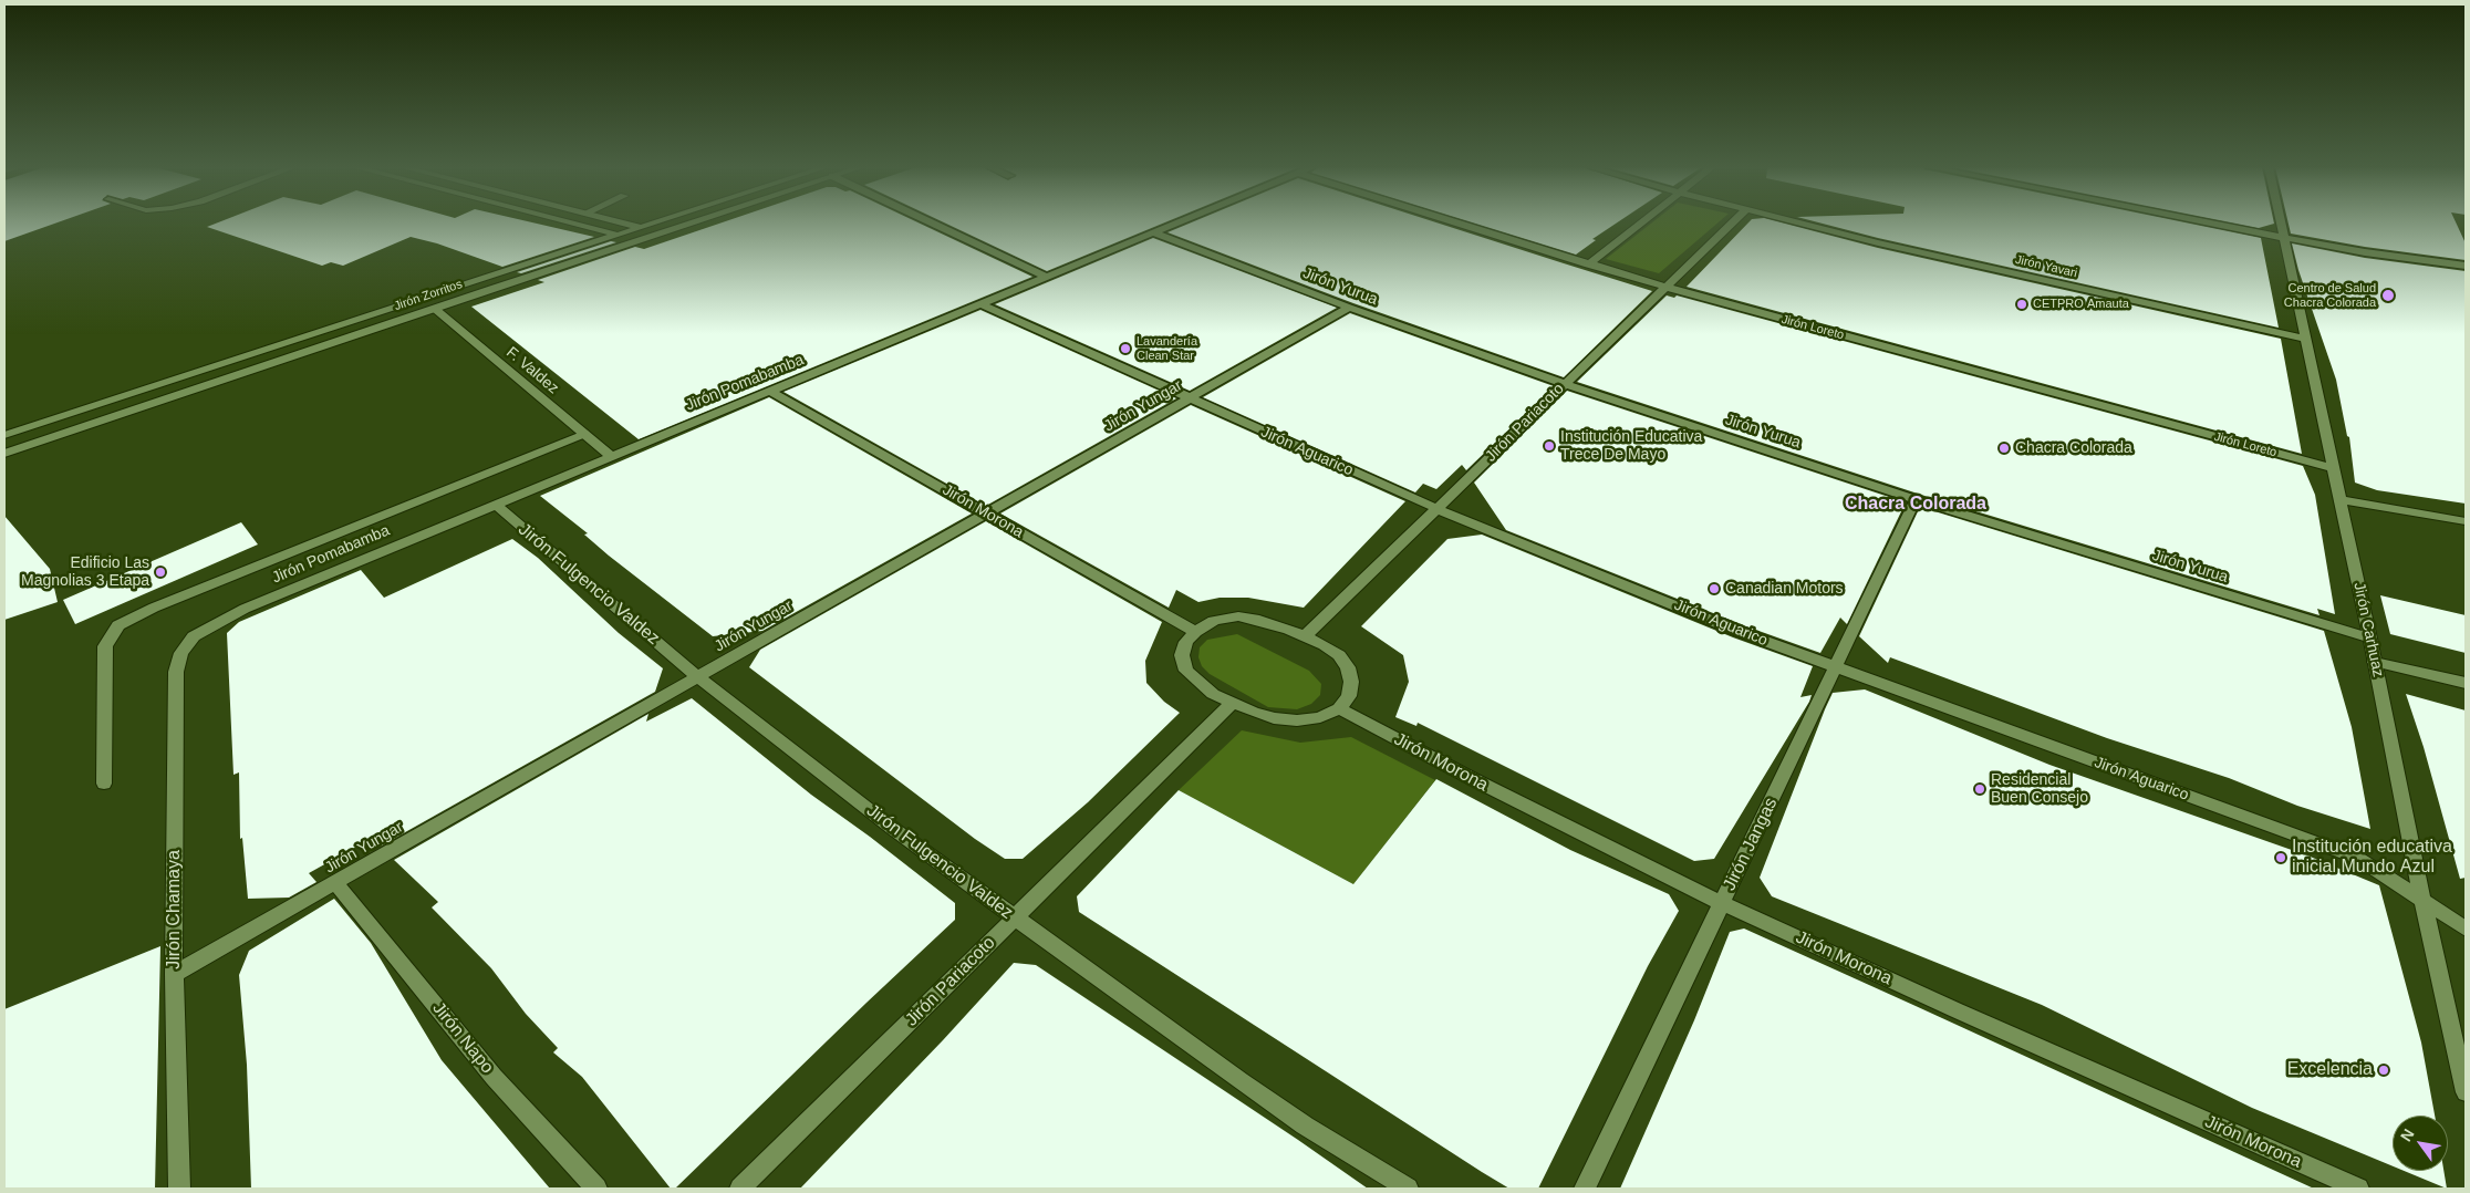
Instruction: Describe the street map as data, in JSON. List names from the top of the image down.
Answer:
{
  "streets": {
    "street": [
      "Jirón Yavari",
      "Jirón Yurua",
      "Jirón Zorritos",
      "Jirón Loreto",
      "F. Valdez",
      "Jirón Pomabamba",
      "Jirón Yungar",
      "Jirón Pariacoto",
      "Jirón Aguarico",
      "Jirón Morona",
      "Jirón Fulgencio Valdez",
      "Jirón Carhuaz",
      "Jirón Jangas",
      "Jirón Chamaya",
      "Jirón Napo"
    ]
  },
  "crossings": [
    ["Jirón Yavari", "Jirón Carhuaz"],
    ["Jirón Yurua", "Jirón Pomabamba"],
    ["Jirón Yurua", "Jirón Yungar"],
    ["Jirón Yurua", "Jirón Pariacoto"],
    ["Jirón Yurua", "Jirón Carhuaz"],
    ["Jirón Yurua", "Jirón Jangas"],
    ["Jirón Zorritos", "F. Valdez"],
    ["Jirón Loreto", "Jirón Pariacoto"],
    ["Jirón Loreto", "Jirón Carhuaz"],
    ["F. Valdez", "Jirón Pomabamba"],
    ["Jirón Pomabamba", "Jirón Aguarico"],
    ["Jirón Pomabamba", "Jirón Morona"],
    ["Jirón Pomabamba", "Jirón Fulgencio Valdez"],
    ["Jirón Pomabamba", "Jirón Chamaya"],
    ["Jirón Yungar", "Jirón Aguarico"],
    ["Jirón Yungar", "Jirón Morona"],
    ["Jirón Yungar", "Jirón Fulgencio Valdez"],
    ["Jirón Yungar", "Jirón Chamaya"],
    ["Jirón Yungar", "Jirón Napo"],
    ["Jirón Pariacoto", "Jirón Aguarico"],
    ["Jirón Pariacoto", "Jirón Fulgencio Valdez"],
    ["Jirón Aguarico", "Jirón Carhuaz"],
    ["Jirón Aguarico", "Jirón Jangas"],
    ["Jirón Morona", "Jirón Jangas"]
  ],
  "districts": ["Chacra Colorada"],
  "places": [
    "Centro de Salud Chacra Colorada",
    "CETPRO Amauta",
    "Lavandería Clean Star",
    "Institución Educativa Trece De Mayo",
    "Chacra Colorada",
    "Edificio Las Magnolias 3 Etapa",
    "Canadian Motors",
    "Residencial Buen Consejo",
    "Institución educativa inicial Mundo Azul",
    "Excelencia"
  ],
  "north": "top left"
}
